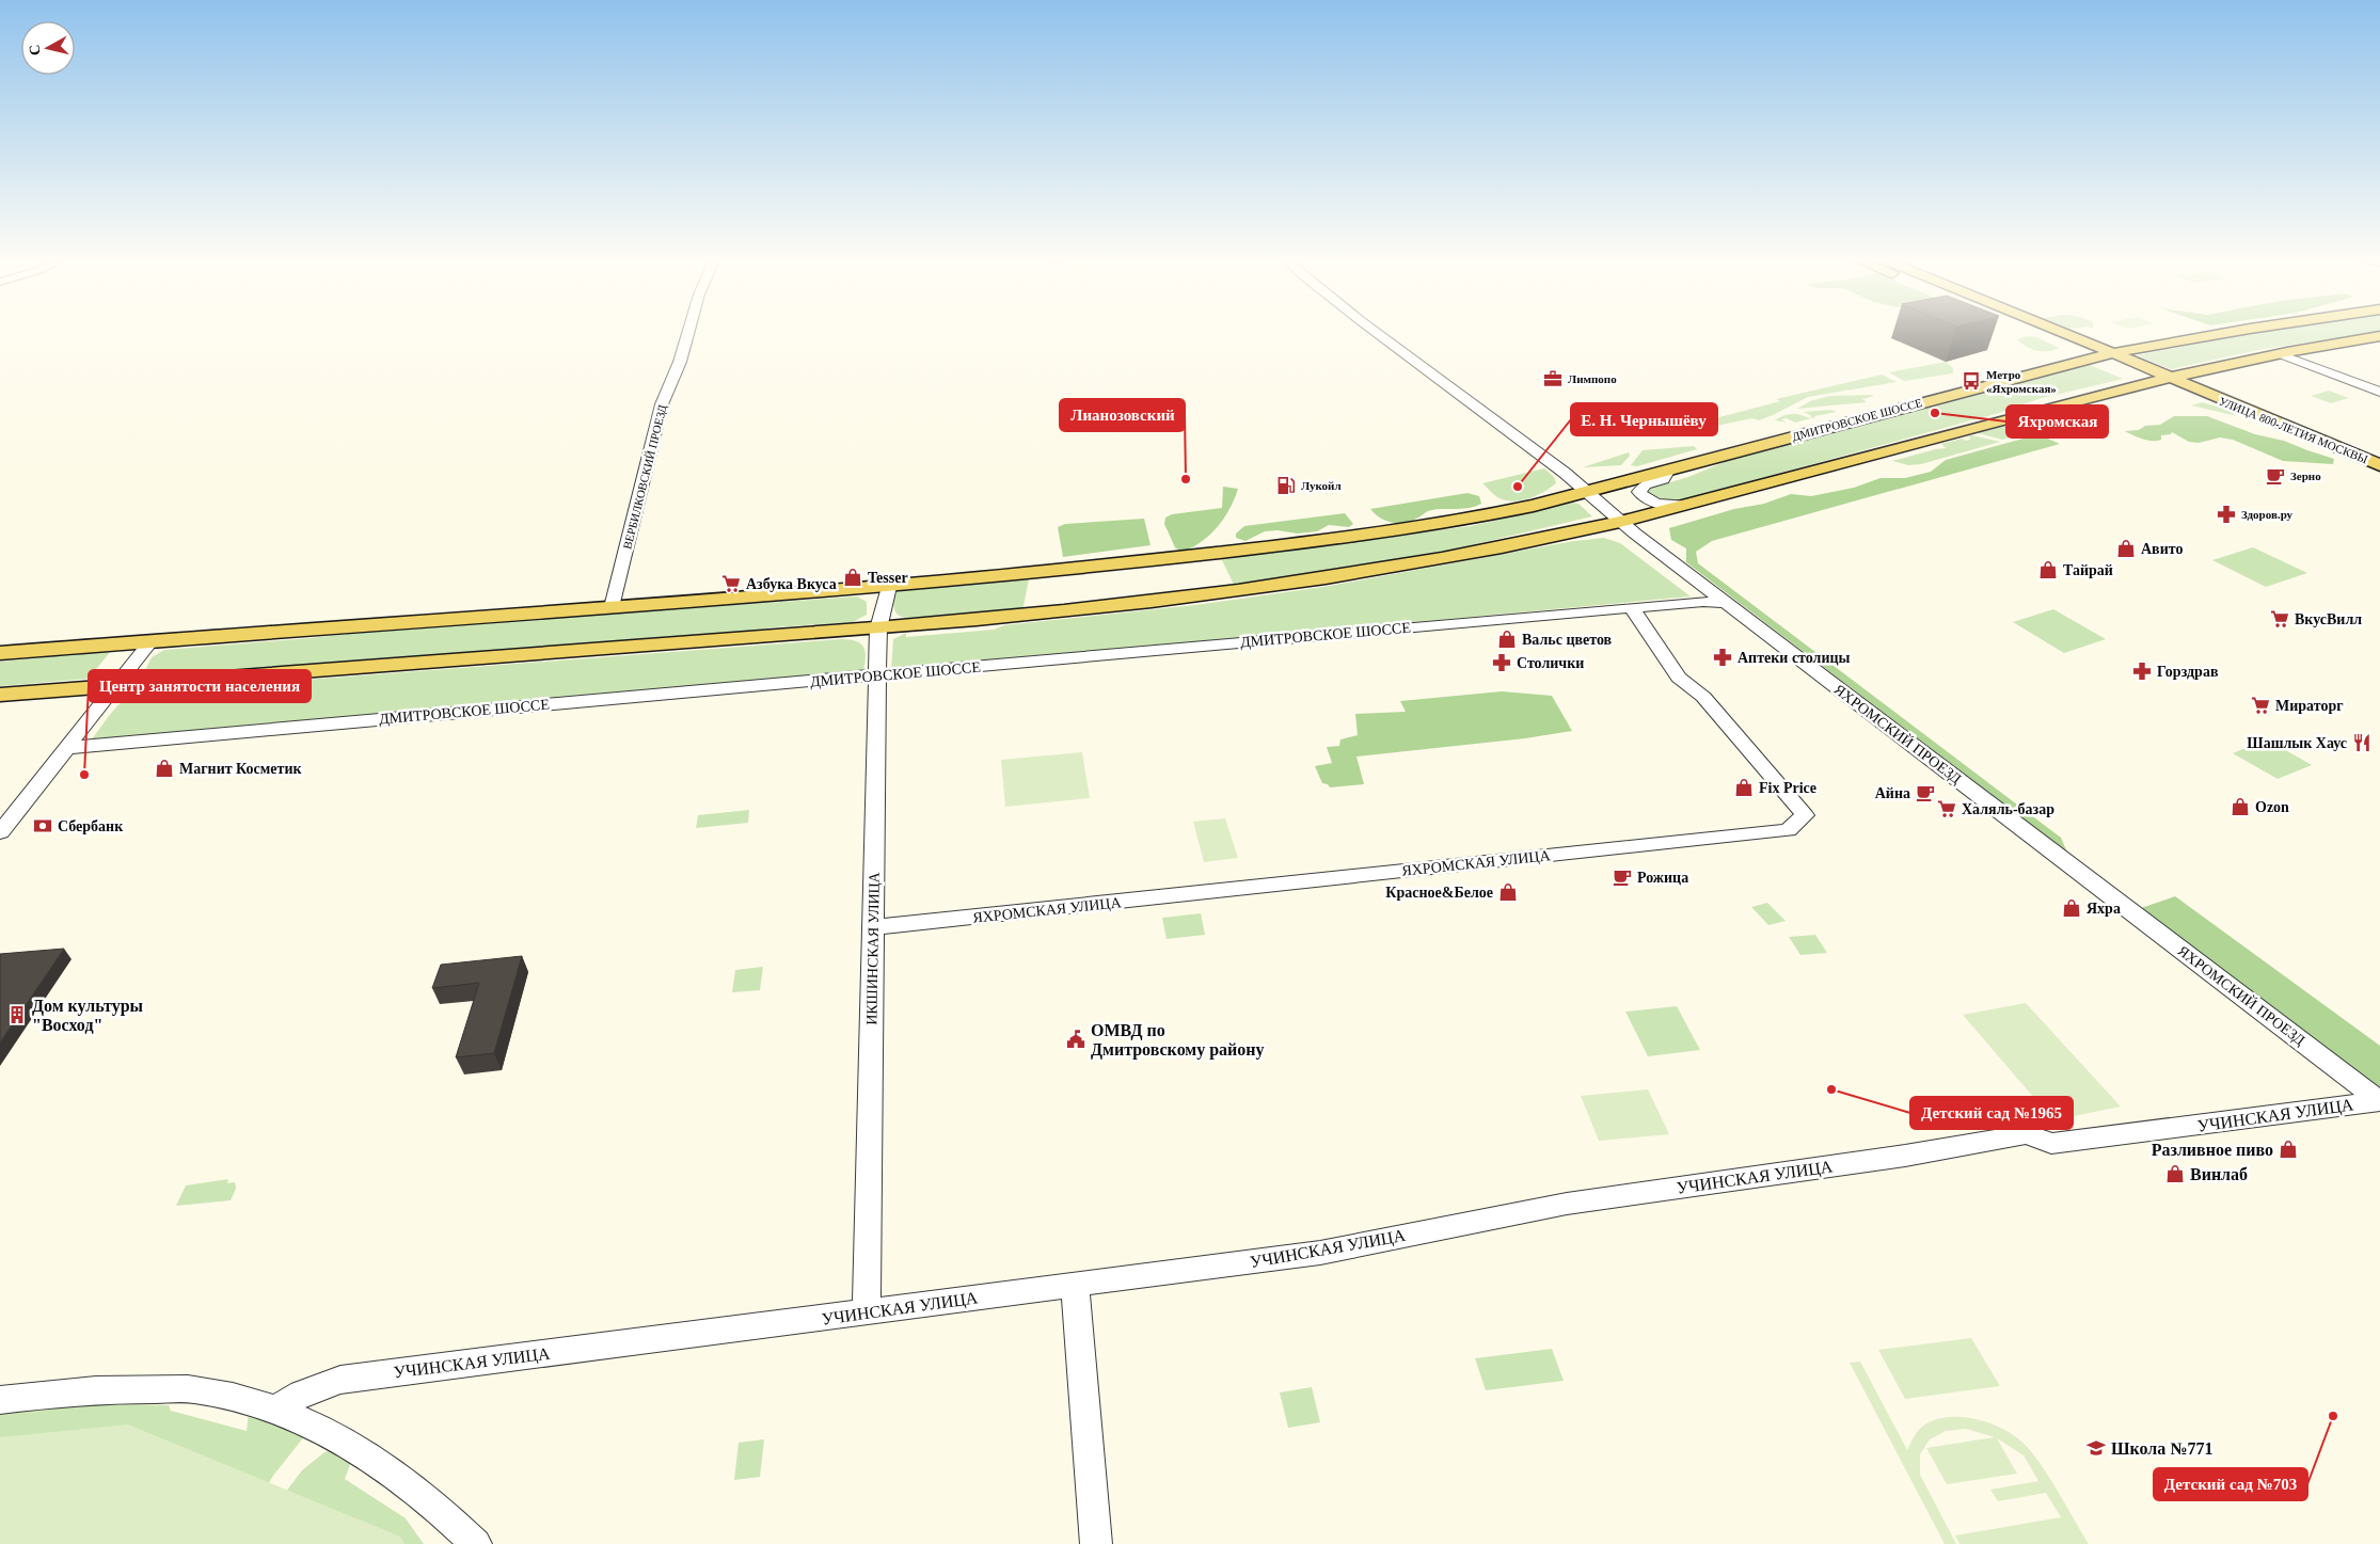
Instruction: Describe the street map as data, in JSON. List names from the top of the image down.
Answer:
{
  "streets": {
    "main road": ["ДМИТРОВСКОЕ ШОССЕ", "УЛИЦА 800-ЛЕТИЯ МОСКВЫ"],
    "street": [
      "ВЕРБИЛКОВСКИЙ ПРОЕЗД",
      "ЯХРОМСКИЙ ПРОЕЗД",
      "ЯХРОМСКАЯ УЛИЦА",
      "ИКШИНСКАЯ УЛИЦА",
      "УЧИНСКАЯ УЛИЦА"
    ]
  },
  "crossings": [
    ["ДМИТРОВСКОЕ ШОССЕ", "УЛИЦА 800-ЛЕТИЯ МОСКВЫ"],
    ["ДМИТРОВСКОЕ ШОССЕ", "ВЕРБИЛКОВСКИЙ ПРОЕЗД"],
    ["ДМИТРОВСКОЕ ШОССЕ", "ЯХРОМСКИЙ ПРОЕЗД"],
    ["ДМИТРОВСКОЕ ШОССЕ", "ЯХРОМСКАЯ УЛИЦА"],
    ["ДМИТРОВСКОЕ ШОССЕ", "ИКШИНСКАЯ УЛИЦА"],
    ["ЯХРОМСКИЙ ПРОЕЗД", "УЧИНСКАЯ УЛИЦА"],
    ["ЯХРОМСКАЯ УЛИЦА", "ИКШИНСКАЯ УЛИЦА"],
    ["ИКШИНСКАЯ УЛИЦА", "УЧИНСКАЯ УЛИЦА"]
  ],
  "places": {
    "office": ["Лимпопо"],
    "bus stop": ["Метро «Яхромская»"],
    "other": [
      "Яхромская",
      "Лианозовский",
      "Е. Н. Чернышёву",
      "Центр занятости населения",
      "Детский сад №1965",
      "Детский сад №703"
    ],
    "cafe": ["Зерно", "Айна", "Рожица"],
    "fuel station": ["Лукойл"],
    "pharmacy": [
      "Здоров.ру",
      "Аптеки столицы",
      "Столички",
      "Горздрав"
    ],
    "shop": [
      "Авито",
      "Тайрай",
      "Tesser",
      "Вальс цветов",
      "Магнит Косметик",
      "Fix Price",
      "Ozon",
      "Красное&Белое",
      "Яхра",
      "Разливное пиво",
      "Винлаб"
    ],
    "supermarket": [
      "Азбука Вкуса",
      "ВкусВилл",
      "Мираторг",
      "Халяль-базар"
    ],
    "restaurant": ["Шашлык Хаус"],
    "bank": ["Сбербанк"],
    "building": ["Дом культуры \"Восход\""],
    "public building": ["ОМВД по Дмитровскому району"],
    "school or university": ["Школа №771"]
  },
  "north": "left"
}
